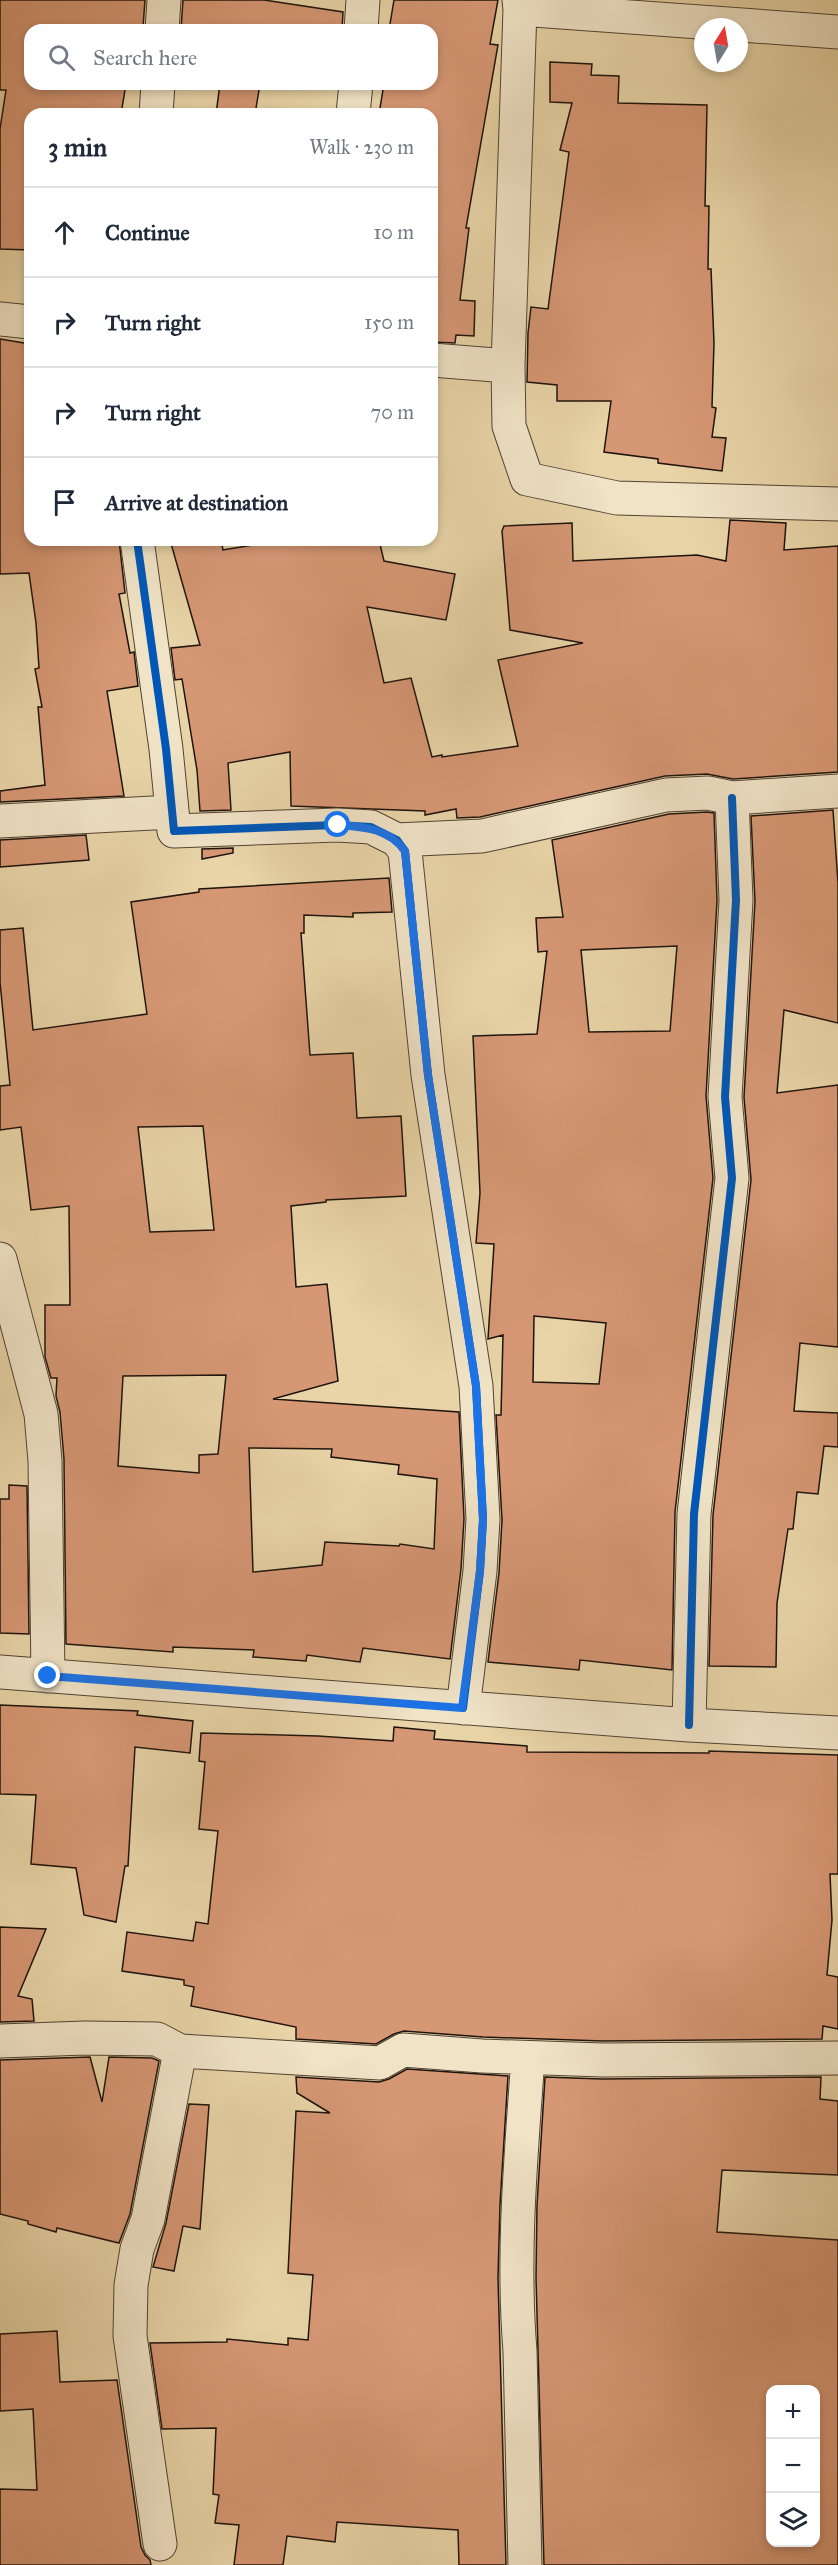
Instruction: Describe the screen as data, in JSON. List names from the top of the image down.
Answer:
{
  "north": "top",
  "page": {
    "search": "Search here",
    "heading": ["3 min", "Walk · 230 m"],
    "list": [
      ["Continue", "10 m"],
      ["Turn right", "150 m"],
      ["Turn right", "70 m"],
      "Arrive at destination"
    ],
    "map_buttons": ["+", "−"]
  }
}
